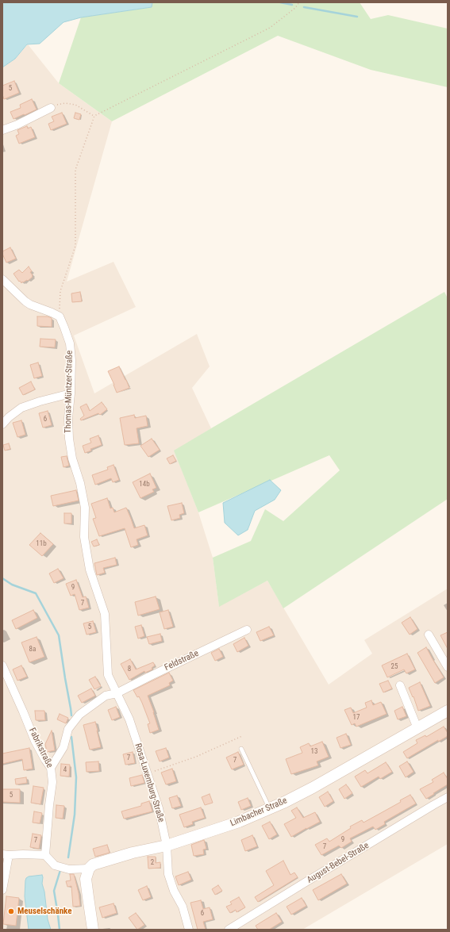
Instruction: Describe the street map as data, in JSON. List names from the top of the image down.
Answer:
{
  "streets": {
    "street": [
      "Thomas-Müntzer-Straße",
      "Feldstraße",
      "Fabrikstraße",
      "Rosa-Luxemburg-Straße",
      "Limbacher Straße",
      "August-Bebel-Straße"
    ]
  },
  "crossings": [
    ["Thomas-Müntzer-Straße", "Feldstraße"],
    ["Thomas-Müntzer-Straße", "Rosa-Luxemburg-Straße"],
    ["Feldstraße", "Rosa-Luxemburg-Straße"],
    ["Rosa-Luxemburg-Straße", "Limbacher Straße"]
  ],
  "places": ["Meuselschänke"],
  "house_numbers": [
    "5",
    "6",
    "14b",
    "11b",
    "9",
    "7",
    "5",
    "8a",
    "25",
    "8",
    "17",
    "13",
    "7",
    "7",
    "4",
    "5",
    "9",
    "7",
    "7",
    "2",
    "6"
  ]
}
